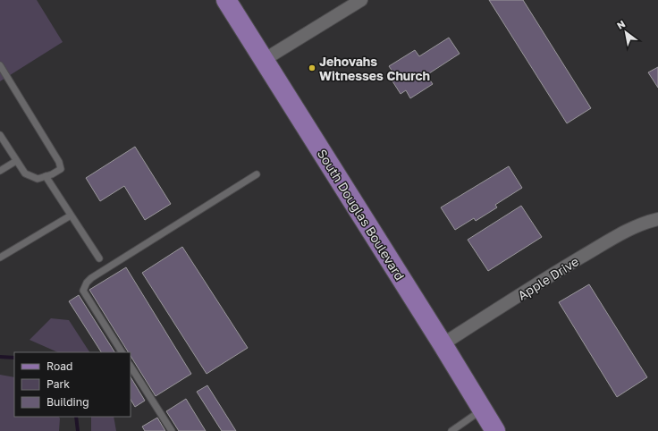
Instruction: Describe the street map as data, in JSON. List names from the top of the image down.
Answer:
{
  "streets": {
    "main road": ["South Douglas Boulevard"],
    "street": ["Apple Drive"]
  },
  "crossings": [
    ["South Douglas Boulevard", "Apple Drive"]
  ],
  "places": ["Jehovahs Witnesses Church"],
  "legend": ["Road", "Park", "Building"],
  "north": "top left"
}
